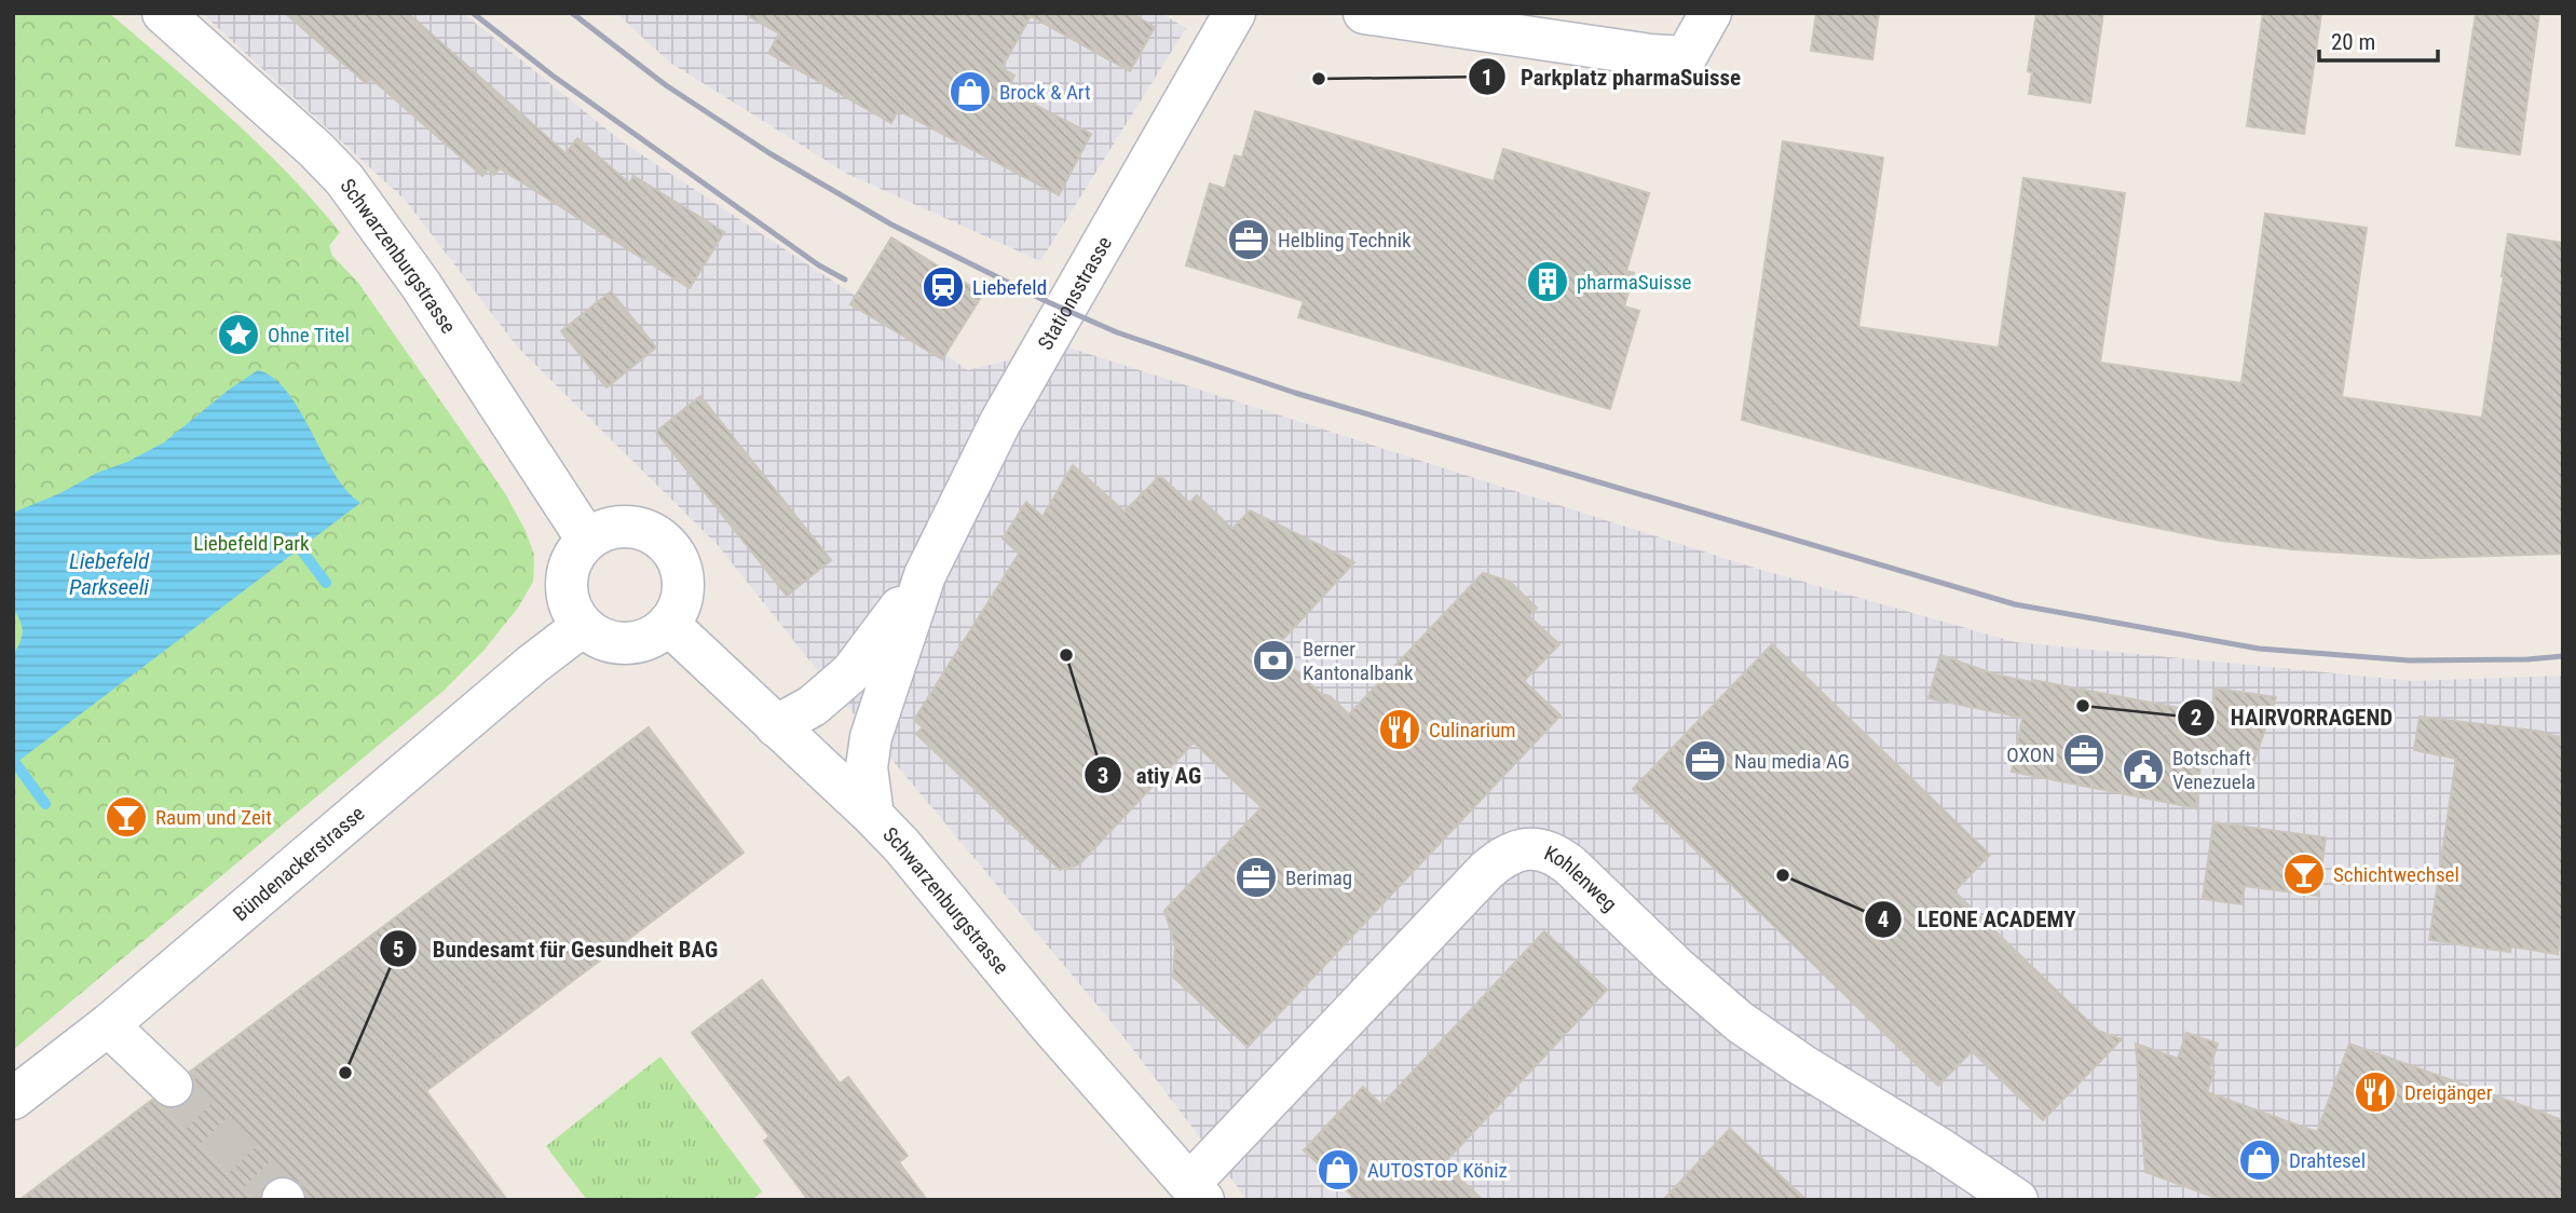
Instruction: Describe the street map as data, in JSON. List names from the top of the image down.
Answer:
{
  "streets": {
    "street": [
      "Schwarzenburgstrasse",
      "Stationsstrasse",
      "Bündenackerstrasse",
      "Kohlenweg"
    ]
  },
  "crossings": [
    ["Schwarzenburgstrasse", "Stationsstrasse"],
    ["Schwarzenburgstrasse", "Bündenackerstrasse"],
    ["Schwarzenburgstrasse", "Kohlenweg"]
  ],
  "water": ["Liebefeld Parkseeli"],
  "parks": ["Liebefeld Park"],
  "places": {
    "other": [
      "Parkplatz pharmaSuisse",
      "atiy AG",
      "HAIRVORRAGEND",
      "LEONE ACADEMY",
      "Bundesamt für Gesundheit BAG"
    ],
    "shop": ["Brock & Art", "Drahtesel", "AUTOSTOP Köniz"],
    "office": [
      "Helbling Technik",
      "OXON",
      "Nau media AG",
      "Berimag"
    ],
    "building": ["pharmaSuisse"],
    "station": ["Liebefeld"],
    "place": ["Ohne Titel"],
    "bank": ["Berner Kantonalbank"],
    "restaurant": ["Culinarium", "Dreigänger"],
    "public building": ["Botschaft Venezuela"],
    "bar": ["Raum und Zeit", "Schichtwechsel"]
  },
  "scale_bar": "20 m"
}
